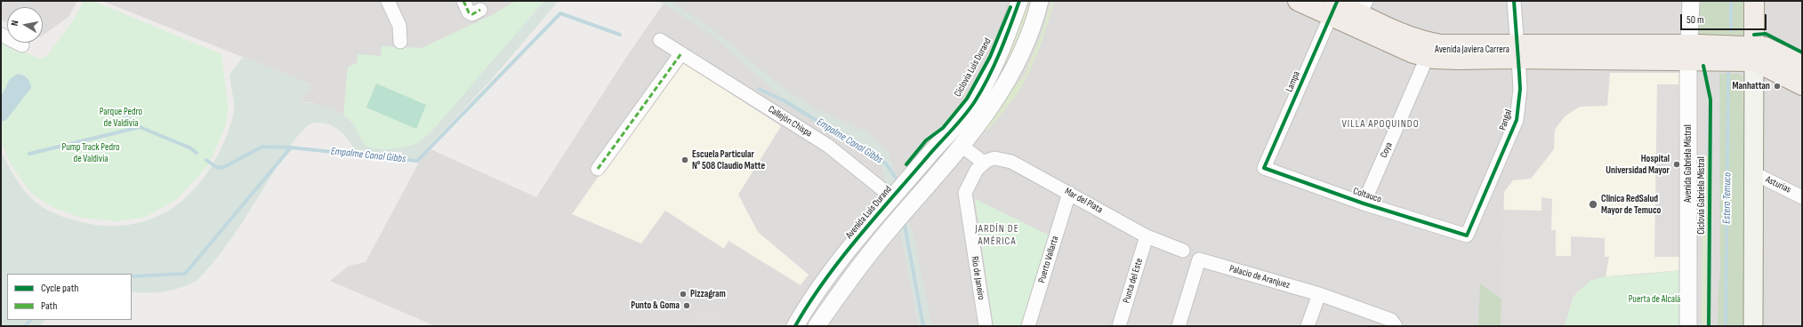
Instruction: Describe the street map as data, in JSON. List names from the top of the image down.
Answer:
{
  "streets": {
    "main road": ["Avenida Javiera Carrera"],
    "street": [
      "Lampa",
      "Pangal",
      "Callejón Chispa",
      "Coya",
      "Avenida Gabriela Mistral",
      "Asturias",
      "Coltauco",
      "Mar del Plata",
      "Avenida Luis Durand",
      "Puerto Vallarta",
      "Palacio de Aranjuez",
      "Río de Janeiro",
      "Punta del Este"
    ],
    "cycle path": ["Ciclovía Luis Durand", "Ciclovía Gabriela Mistral"]
  },
  "crossings": [
    ["Avenida Javiera Carrera", "Lampa"],
    ["Avenida Javiera Carrera", "Pangal"],
    ["Avenida Javiera Carrera", "Coya"],
    ["Avenida Javiera Carrera", "Avenida Gabriela Mistral"],
    ["Lampa", "Coltauco"],
    ["Pangal", "Coltauco"],
    ["Callejón Chispa", "Avenida Luis Durand"],
    ["Coya", "Coltauco"],
    ["Mar del Plata", "Puerto Vallarta"],
    ["Mar del Plata", "Río de Janeiro"],
    ["Mar del Plata", "Punta del Este"]
  ],
  "districts": ["VILLA APOQUINDO", "JARDÍN DE AMÉRICA"],
  "water": ["Empalme Canal Gibbs", "Estero Temuco"],
  "parks": ["Parque Pedro de Valdivia", "Pump Track Pedro de Valdivia", "Puerta de Alcalá"],
  "places": [
    "Manhattan",
    "Escuela Particular N° 508 Claudio Matte",
    "Hospital Universidad Mayor",
    "Clínica RedSalud Mayor de Temuco",
    "Pizzagram",
    "Punto & Goma"
  ],
  "legend": ["Cycle path", "Path"],
  "scale_bar": "50 m",
  "north": "left"
}
